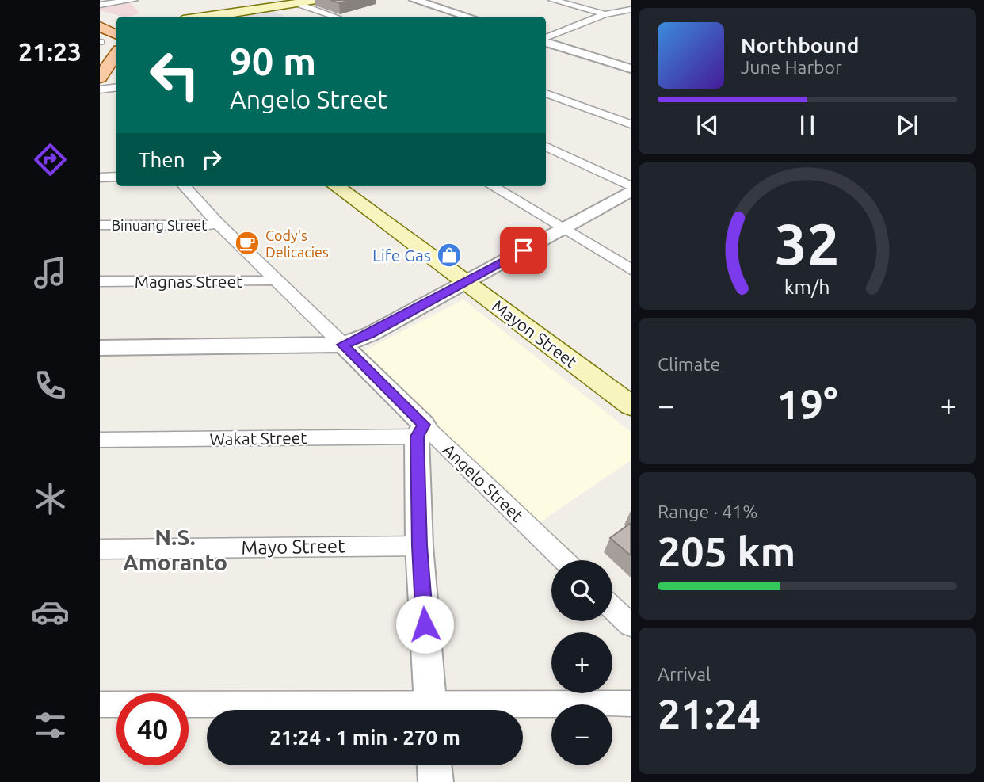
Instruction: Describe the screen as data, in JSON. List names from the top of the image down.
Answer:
{
  "streets": {
    "main road": ["Mayon Street"],
    "street": [
      "Binuang Street",
      "Magnas Street",
      "Wakat Street",
      "Angelo Street",
      "Mayo Street"
    ]
  },
  "crossings": [
    ["Binuang Street", "Angelo Street"],
    ["Magnas Street", "Angelo Street"],
    ["Wakat Street", "Angelo Street"]
  ],
  "districts": ["N.S. Amoranto"],
  "places": {
    "cafe": ["Cody's Delicacies"],
    "shop": ["Life Gas"]
  },
  "page": {
    "tabs": "21:23",
    "turn": ["90 m", "Angelo Street"],
    "song": ["Northbound", "June Harbor"],
    "then": "Then",
    "tile": [
      "Climate",
      ["Range · 41%", "205 km"],
      ["Arrival", "21:24"]
    ],
    "heat": ["−", "19°", "+"],
    "map_buttons": ["+", "−"],
    "limit": "40",
    "trip": "21:24 · 1 min · 270 m",
    "gauge": ["32", "km/h"]
  }
}
